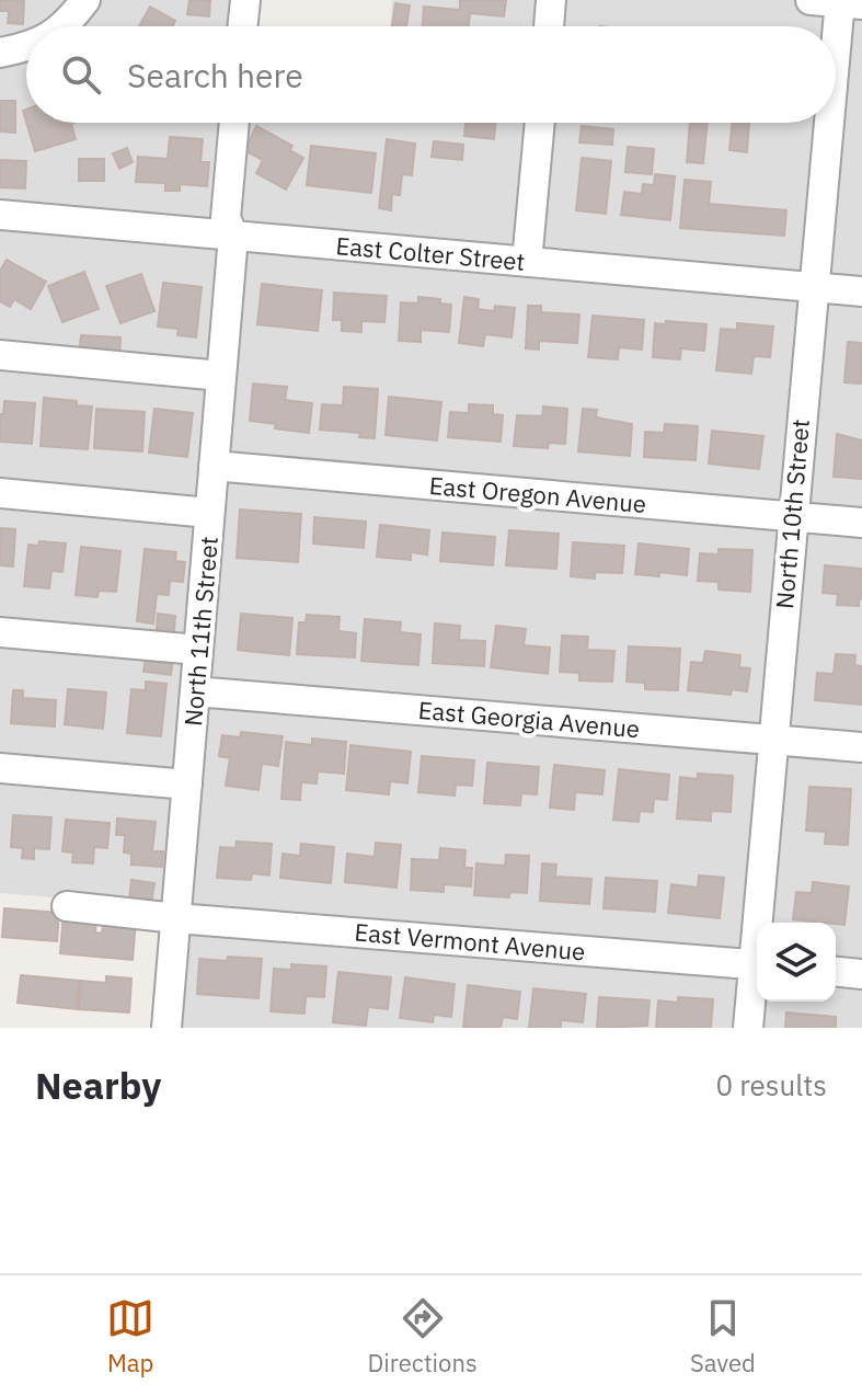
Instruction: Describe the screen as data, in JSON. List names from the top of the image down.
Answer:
{
  "streets": {
    "street": [
      "East Colter Street",
      "East Oregon Avenue",
      "North 10th Street",
      "North 11th Street",
      "East Georgia Avenue",
      "East Vermont Avenue"
    ]
  },
  "crossings": [
    ["East Colter Street", "North 10th Street"],
    ["East Colter Street", "North 11th Street"],
    ["East Oregon Avenue", "North 10th Street"],
    ["East Oregon Avenue", "North 11th Street"],
    ["North 10th Street", "East Georgia Avenue"],
    ["North 11th Street", "East Georgia Avenue"],
    ["North 11th Street", "East Vermont Avenue"]
  ],
  "page": {
    "search": "Search here",
    "heading": ["Nearby", "0 results"],
    "nav": ["Map", "Directions", "Saved"]
  }
}
